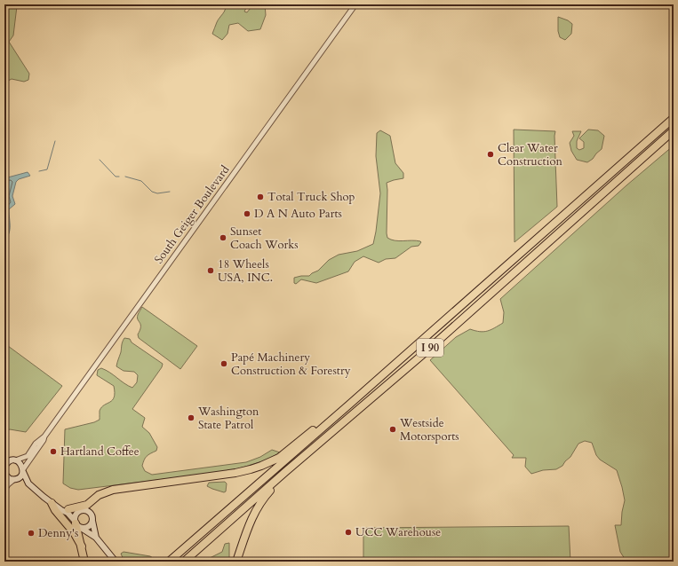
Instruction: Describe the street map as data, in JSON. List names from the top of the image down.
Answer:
{
  "streets": {
    "highway": ["I 90"],
    "street": ["South Geiger Boulevard"]
  },
  "places": [
    "Clear Water Construction",
    "Total Truck Shop",
    "D A N Auto Parts",
    "Sunset Coach Works",
    "18 Wheels USA, INC.",
    "Papé Machinery Construction & Forestry",
    "Washington State Patrol",
    "Westside Motorsports",
    "Hartland Coffee",
    "UCC Warehouse",
    "Denny's"
  ]
}
